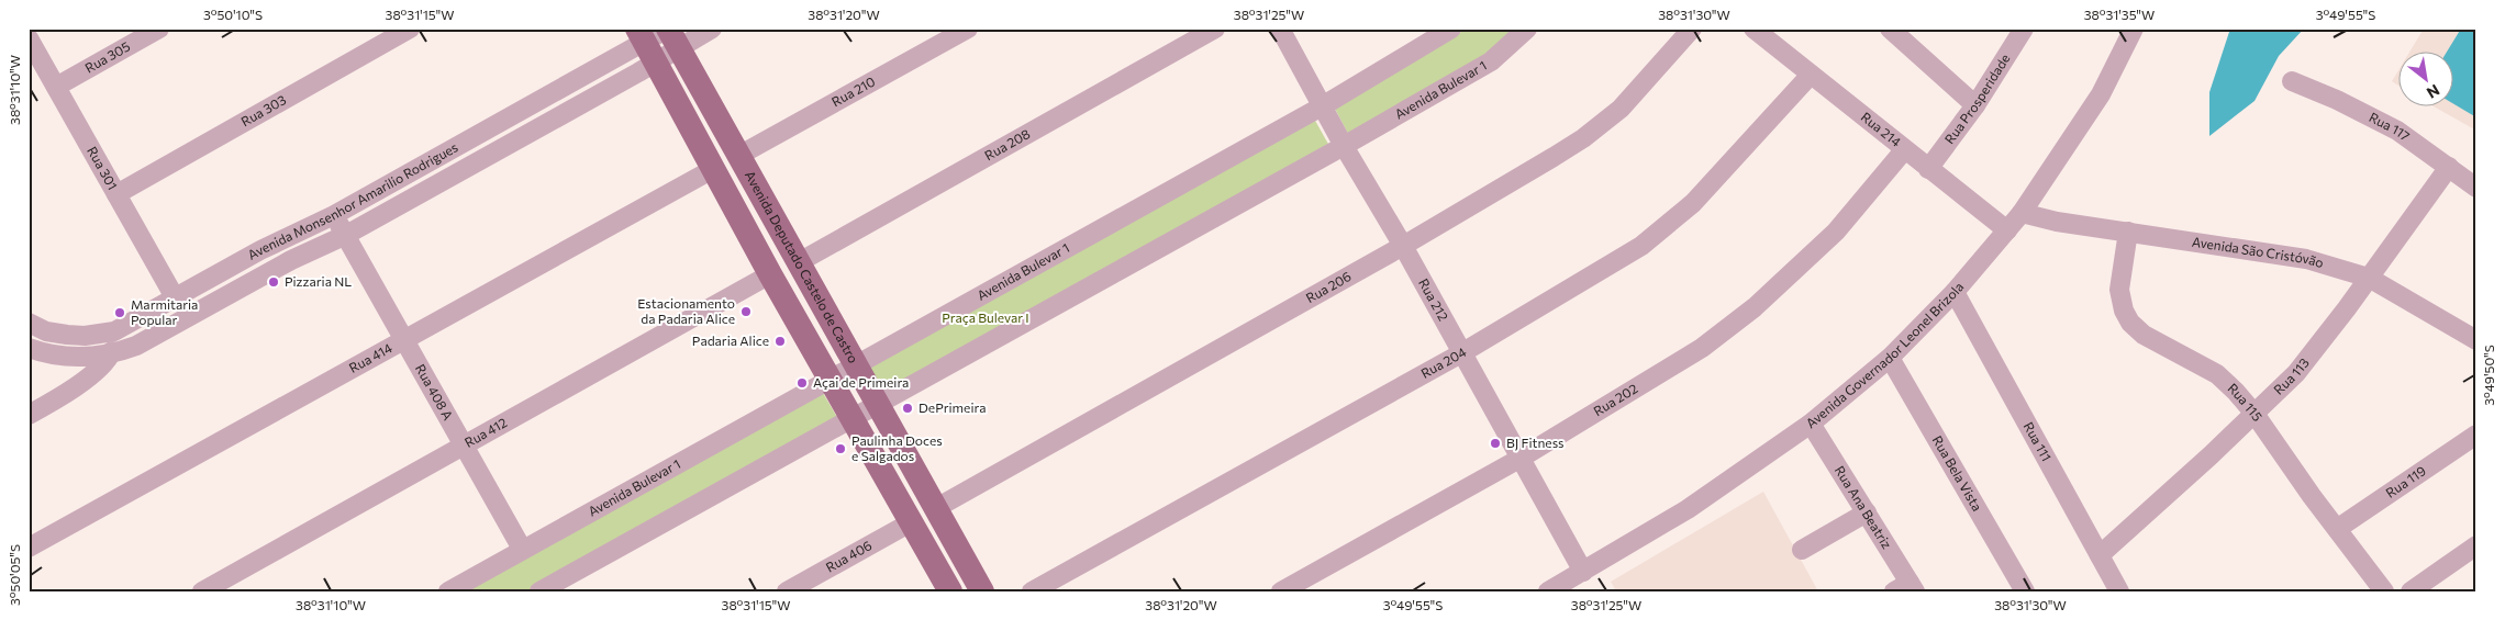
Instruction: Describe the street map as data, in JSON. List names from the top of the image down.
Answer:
{
  "streets": {
    "main road": ["Avenida Deputado Castelo de Castro"],
    "street": [
      "Rua 305",
      "Avenida Bulevar 1",
      "Rua 210",
      "Rua Prosperidade",
      "Rua 303",
      "Rua 117",
      "Rua 214",
      "Rua 208",
      "Rua 301",
      "Avenida Monsenhor Amarilio Rodrigues",
      "Avenida São Cristóvão",
      "Rua 206",
      "Rua 212",
      "Avenida Governador Leonel Brizola",
      "Rua 414",
      "Rua 204",
      "Rua 113",
      "Rua 408 A",
      "Rua 202",
      "Rua 115",
      "Rua 412",
      "Rua 111",
      "Rua Bela Vista",
      "Rua 119",
      "Rua Ana Beatriz",
      "Rua 406"
    ]
  },
  "crossings": [
    ["Rua 305", "Rua 301"],
    ["Avenida Bulevar 1", "Avenida Deputado Castelo de Castro"],
    ["Avenida Bulevar 1", "Rua 212"],
    ["Avenida Bulevar 1", "Rua 408 A"],
    ["Rua 210", "Avenida Deputado Castelo de Castro"],
    ["Rua Prosperidade", "Rua 214"],
    ["Rua 303", "Rua 301"],
    ["Rua 117", "Rua 113"],
    ["Rua 214", "Avenida Governador Leonel Brizola"],
    ["Rua 214", "Rua 204"],
    ["Rua 214", "Rua 202"],
    ["Rua 208", "Avenida Deputado Castelo de Castro"],
    ["Rua 301", "Avenida Monsenhor Amarilio Rodrigues"],
    ["Avenida Monsenhor Amarilio Rodrigues", "Avenida Deputado Castelo de Castro"],
    ["Avenida Monsenhor Amarilio Rodrigues", "Rua 408 A"],
    ["Avenida São Cristóvão", "Avenida Governador Leonel Brizola"],
    ["Avenida São Cristóvão", "Rua 113"],
    ["Avenida São Cristóvão", "Rua 115"],
    ["Avenida Deputado Castelo de Castro", "Rua 206"],
    ["Avenida Deputado Castelo de Castro", "Rua 414"],
    ["Avenida Deputado Castelo de Castro", "Rua 412"],
    ["Avenida Deputado Castelo de Castro", "Rua 406"],
    ["Rua 206", "Rua 212"],
    ["Rua 212", "Avenida Governador Leonel Brizola"],
    ["Rua 212", "Rua 204"],
    ["Rua 212", "Rua 202"],
    ["Avenida Governador Leonel Brizola", "Rua 111"],
    ["Avenida Governador Leonel Brizola", "Rua Bela Vista"],
    ["Avenida Governador Leonel Brizola", "Rua Ana Beatriz"],
    ["Rua 414", "Rua 408 A"],
    ["Rua 113", "Rua 115"],
    ["Rua 113", "Rua 111"],
    ["Rua 408 A", "Rua 412"],
    ["Rua 115", "Rua 119"]
  ],
  "parks": ["Praça Bulevar I"],
  "places": [
    "Pizzaria NL",
    "Estacionamento da Padaria Alice",
    "Marmitaria Popular",
    "Padaria Alice",
    "Açai de Primeira",
    "DePrimeira",
    "BJ Fitness",
    "Paulinha Doces e Salgados"
  ],
  "north": "bottom right",
  "coordinates": [
    "3°50'10\"S",
    "38°31'15\"W",
    "38°31'20\"W",
    "38°31'25\"W",
    "38°31'30\"W",
    "38°31'35\"W",
    "3°49'55\"S",
    "38°31'10\"W",
    "3°49'50\"S",
    "3°50'05\"S"
  ]
}
